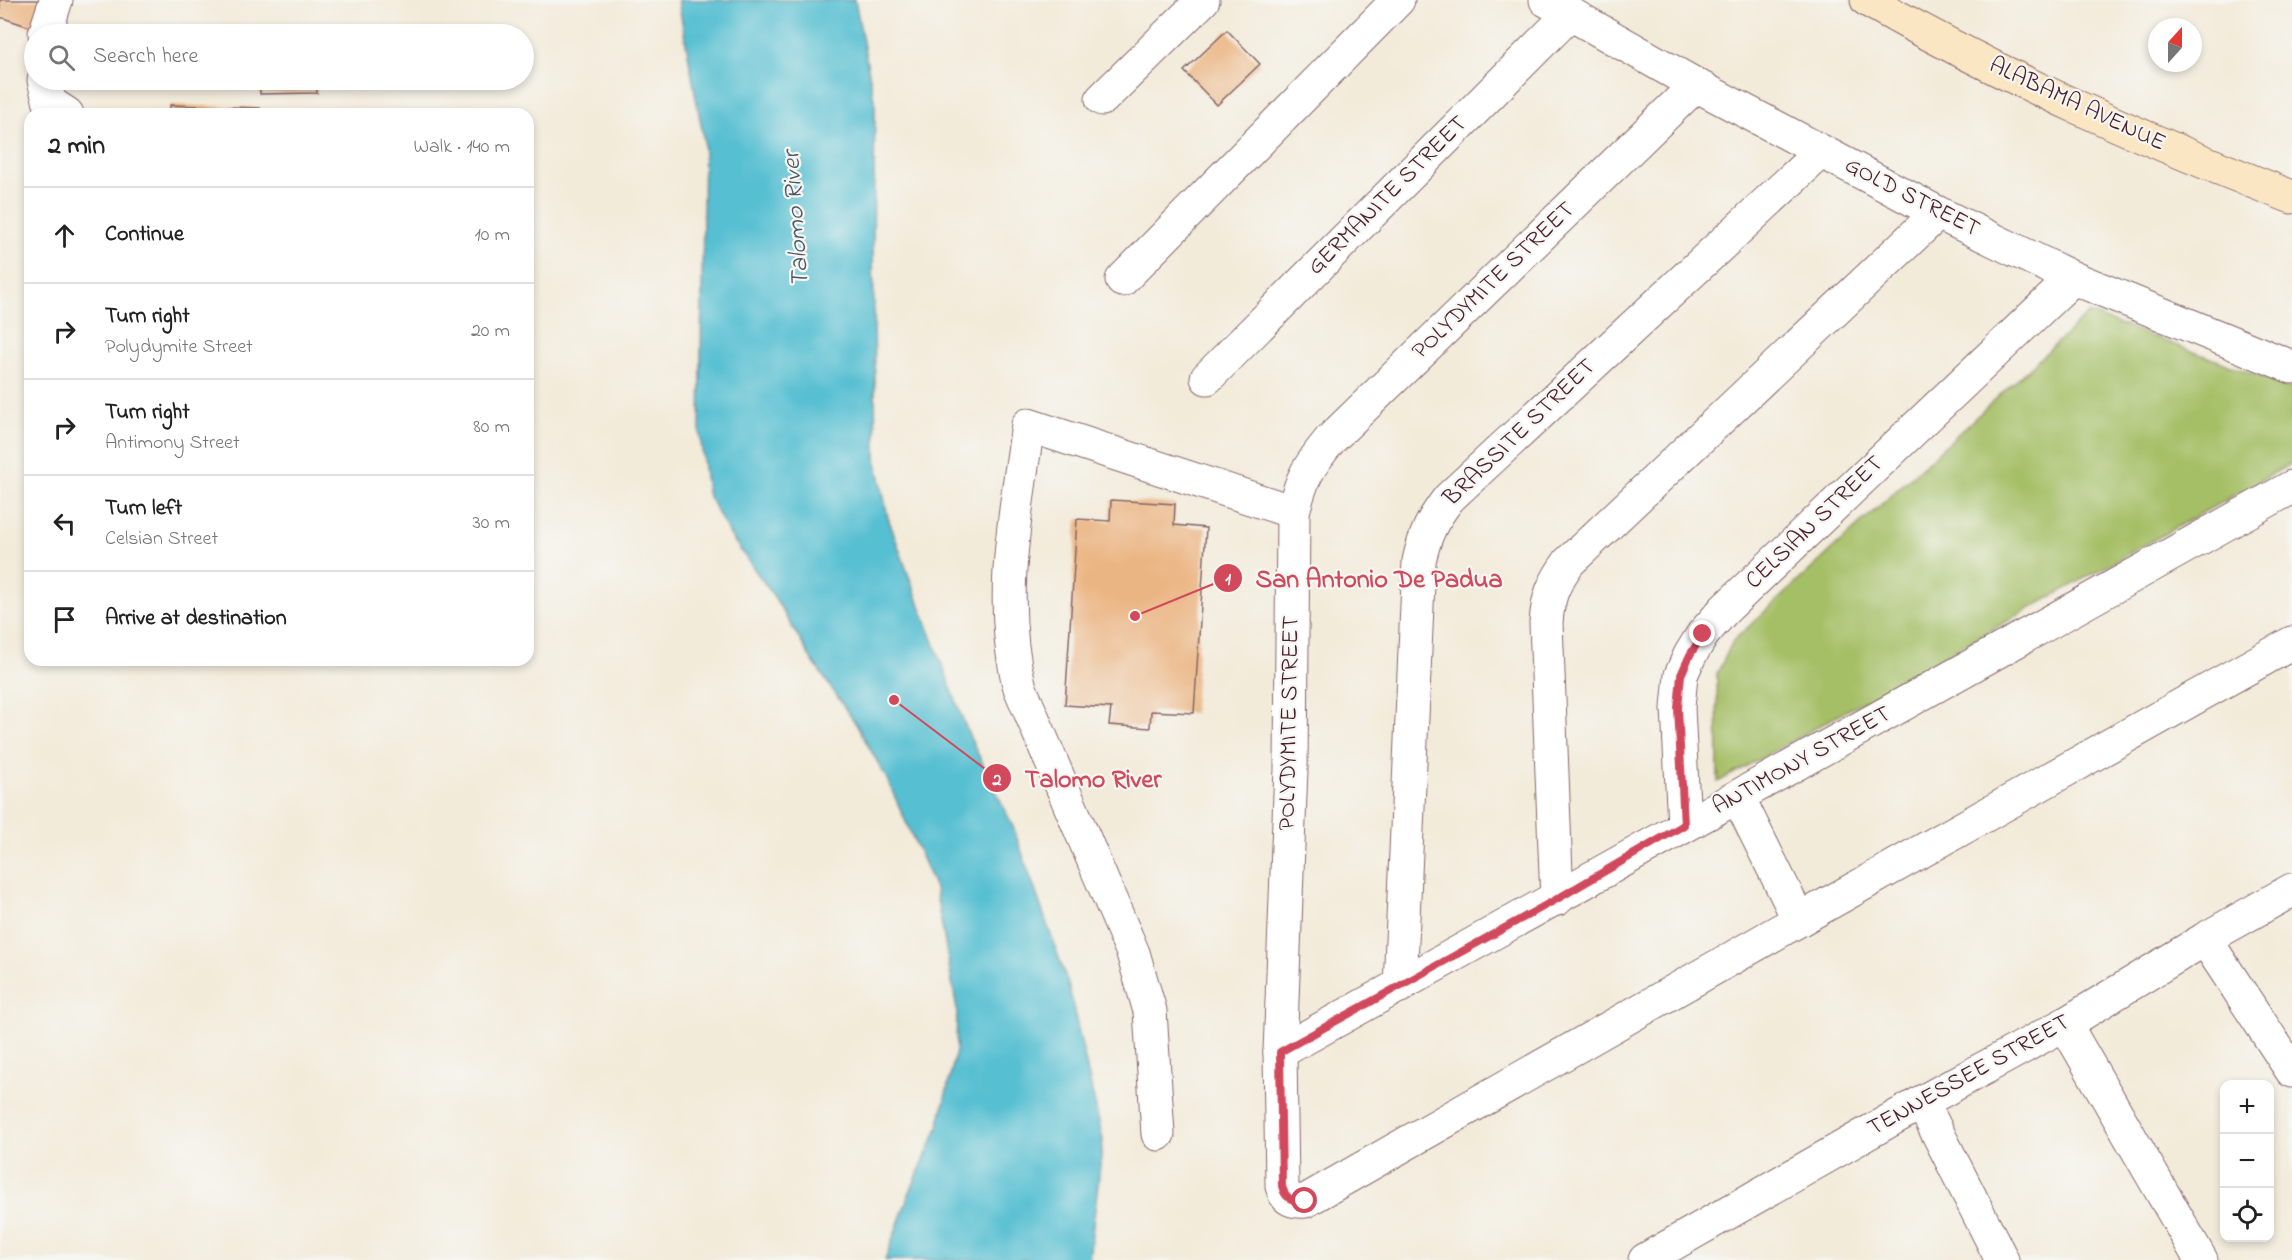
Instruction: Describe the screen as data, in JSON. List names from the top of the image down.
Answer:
{
  "streets": {
    "street": [
      "ALABAMA AVENUE",
      "GERMANITE STREET",
      "GOLD STREET",
      "POLYDYMITE STREET",
      "BRASSITE STREET",
      "CELSIAN STREET",
      "ANTIMONY STREET",
      "TENNESSEE STREET"
    ]
  },
  "crossings": [
    ["GERMANITE STREET", "GOLD STREET"],
    ["GOLD STREET", "POLYDYMITE STREET"],
    ["GOLD STREET", "BRASSITE STREET"],
    ["GOLD STREET", "CELSIAN STREET"],
    ["POLYDYMITE STREET", "ANTIMONY STREET"],
    ["BRASSITE STREET", "ANTIMONY STREET"],
    ["CELSIAN STREET", "ANTIMONY STREET"]
  ],
  "water": ["Talomo River"],
  "places": ["San Antonio De Padua", "Talomo River"],
  "north": "top",
  "page": {
    "search": "Search here",
    "heading": ["2 min", "Walk · 140 m"],
    "list": [
      ["Continue", "10 m"],
      ["Turn right", "Polydymite Street", "20 m"],
      ["Turn right", "Antimony Street", "80 m"],
      ["Turn left", "Celsian Street", "30 m"],
      "Arrive at destination"
    ],
    "map_buttons": ["+", "−"]
  }
}
